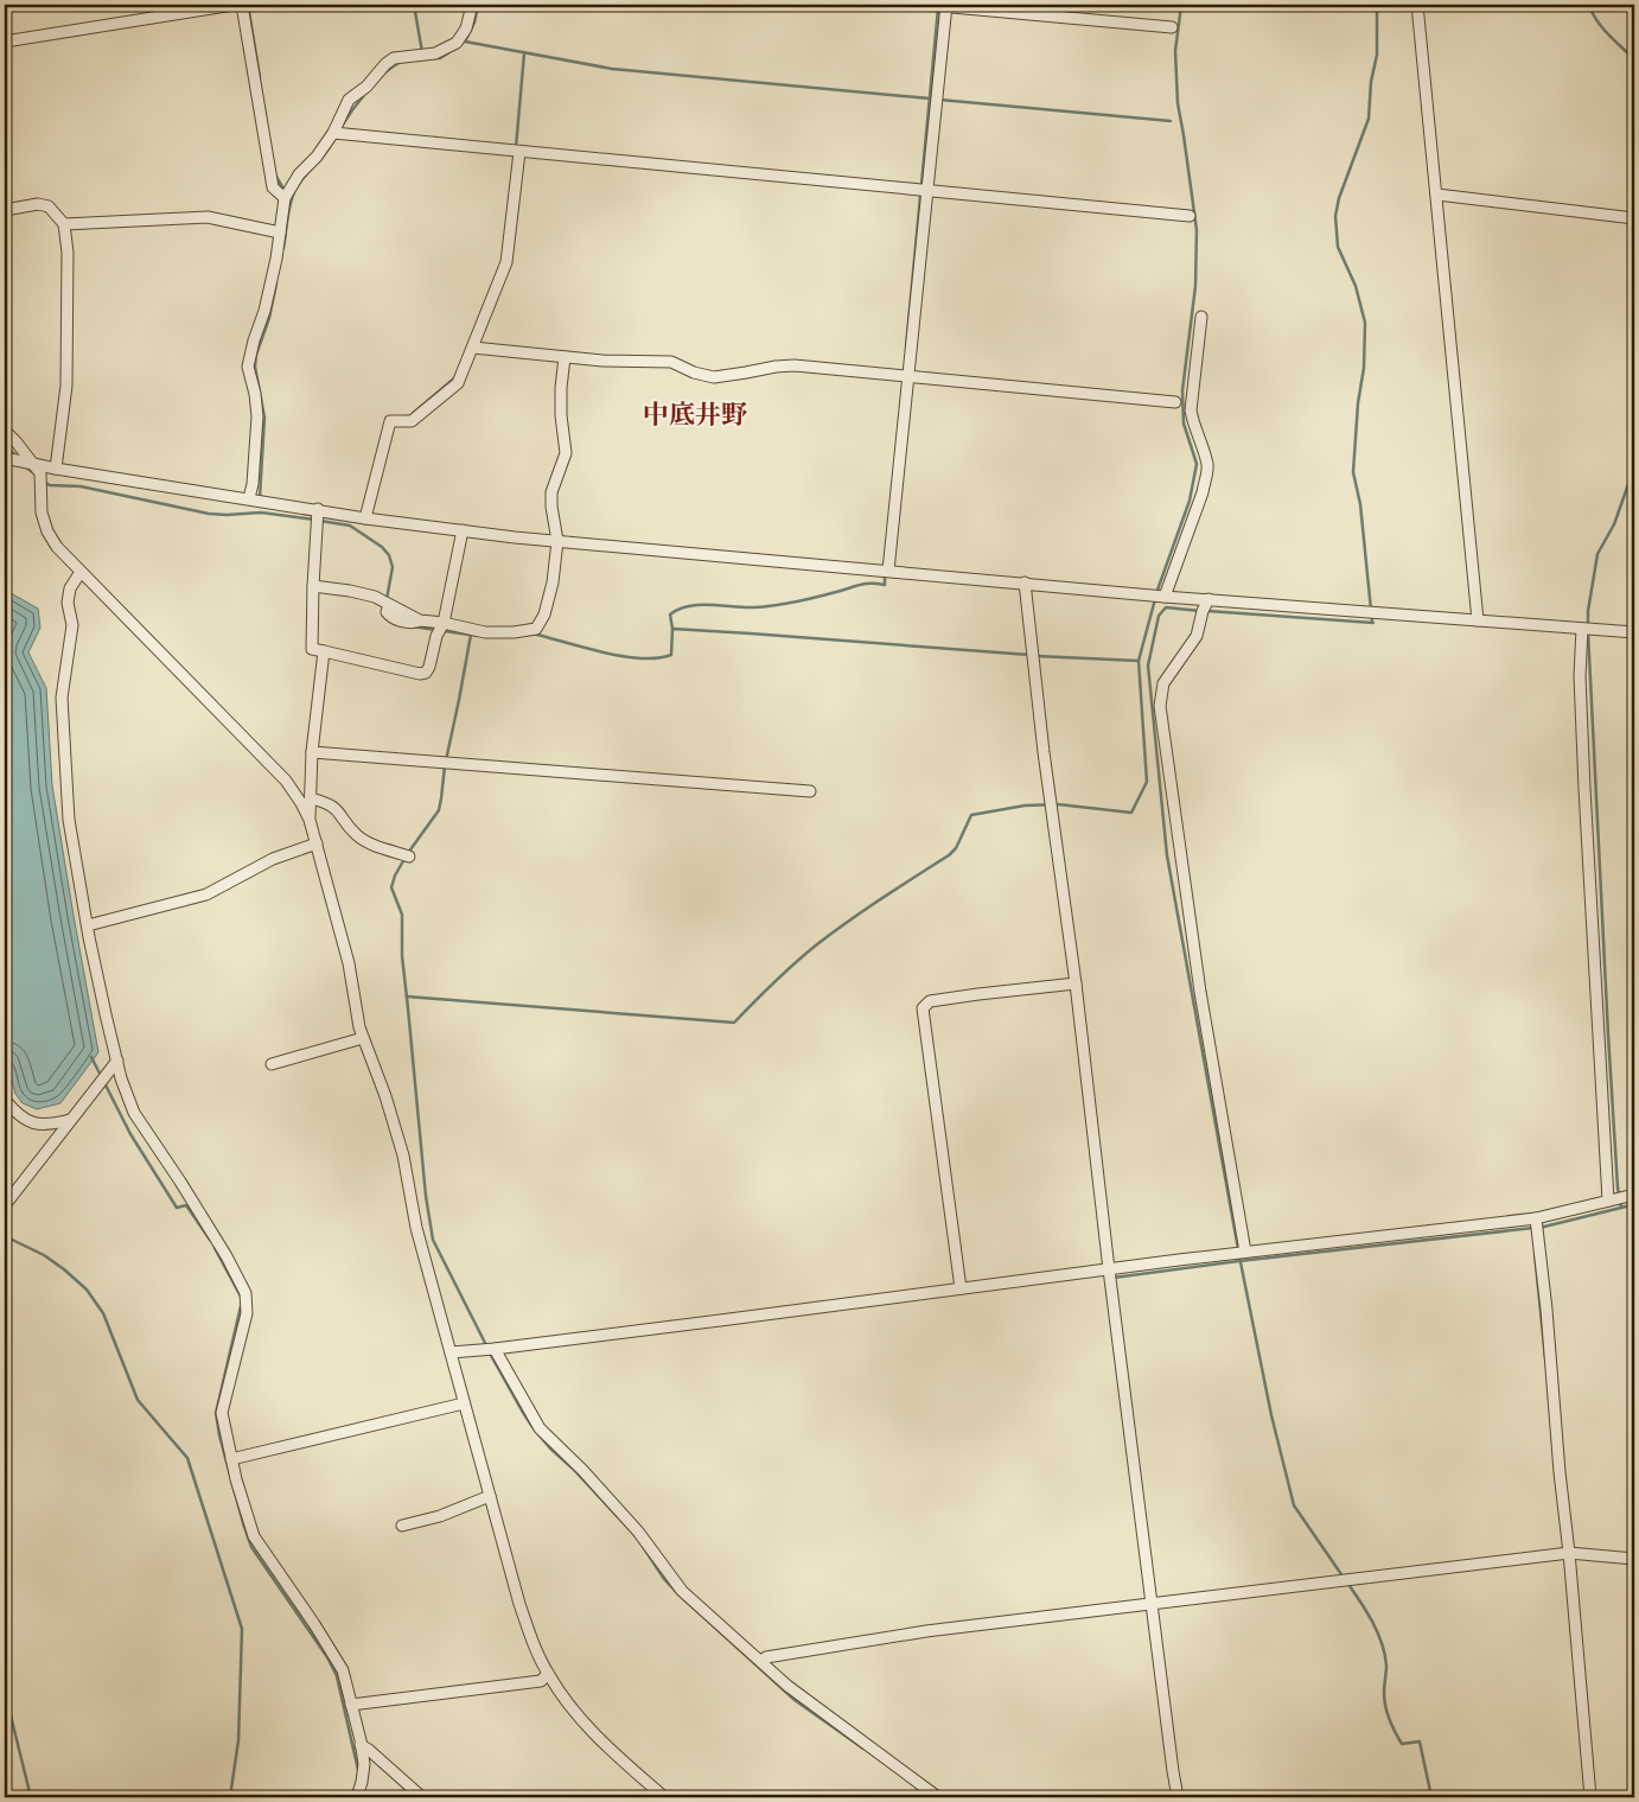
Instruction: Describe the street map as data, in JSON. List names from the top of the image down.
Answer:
{
  "districts": ["中底井野"]
}
